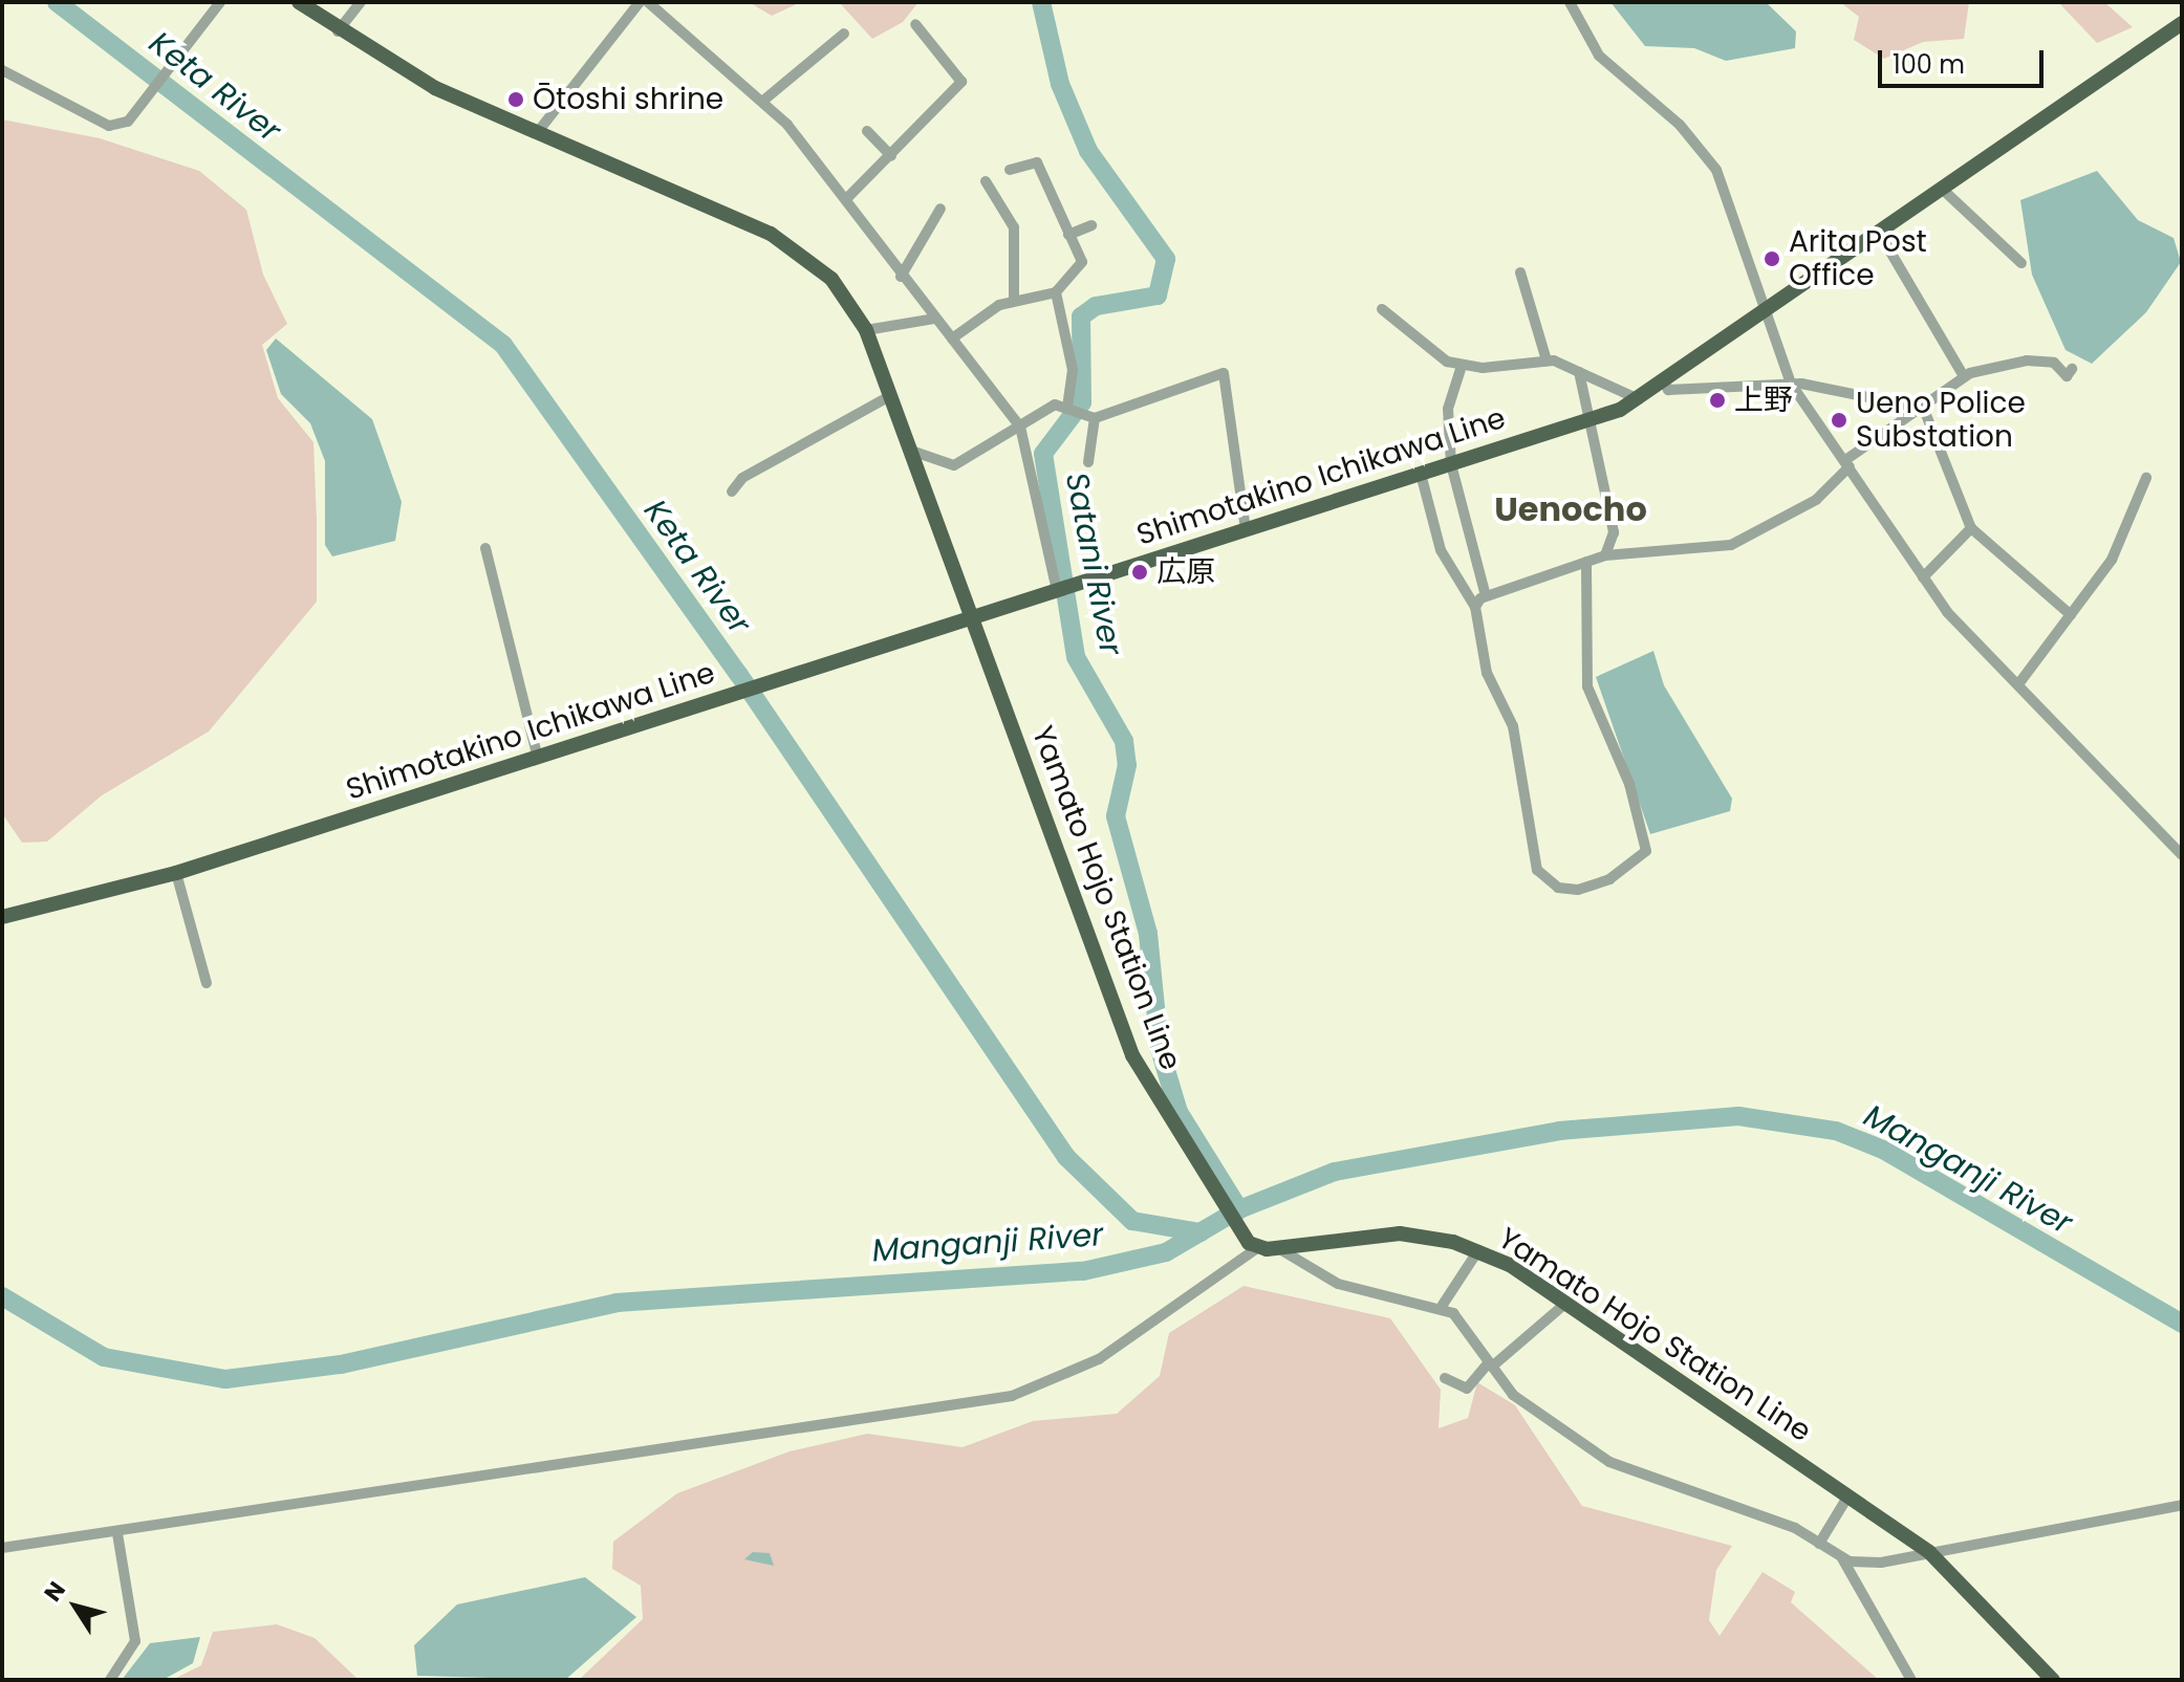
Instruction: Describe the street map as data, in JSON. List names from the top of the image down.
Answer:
{
  "streets": {
    "main road": ["Shimotakino Ichikawa Line", "Yamato Hojo Station Line"]
  },
  "crossings": [
    ["Shimotakino Ichikawa Line", "Yamato Hojo Station Line"]
  ],
  "districts": ["Uenocho"],
  "water": ["Keta River", "Satani River", "Manganji River"],
  "places": [
    "Ōtoshi shrine",
    "Arita Post Office",
    "上野",
    "Ueno Police Substation",
    "広原"
  ],
  "scale_bar": "100 m",
  "north": "top left"
}
